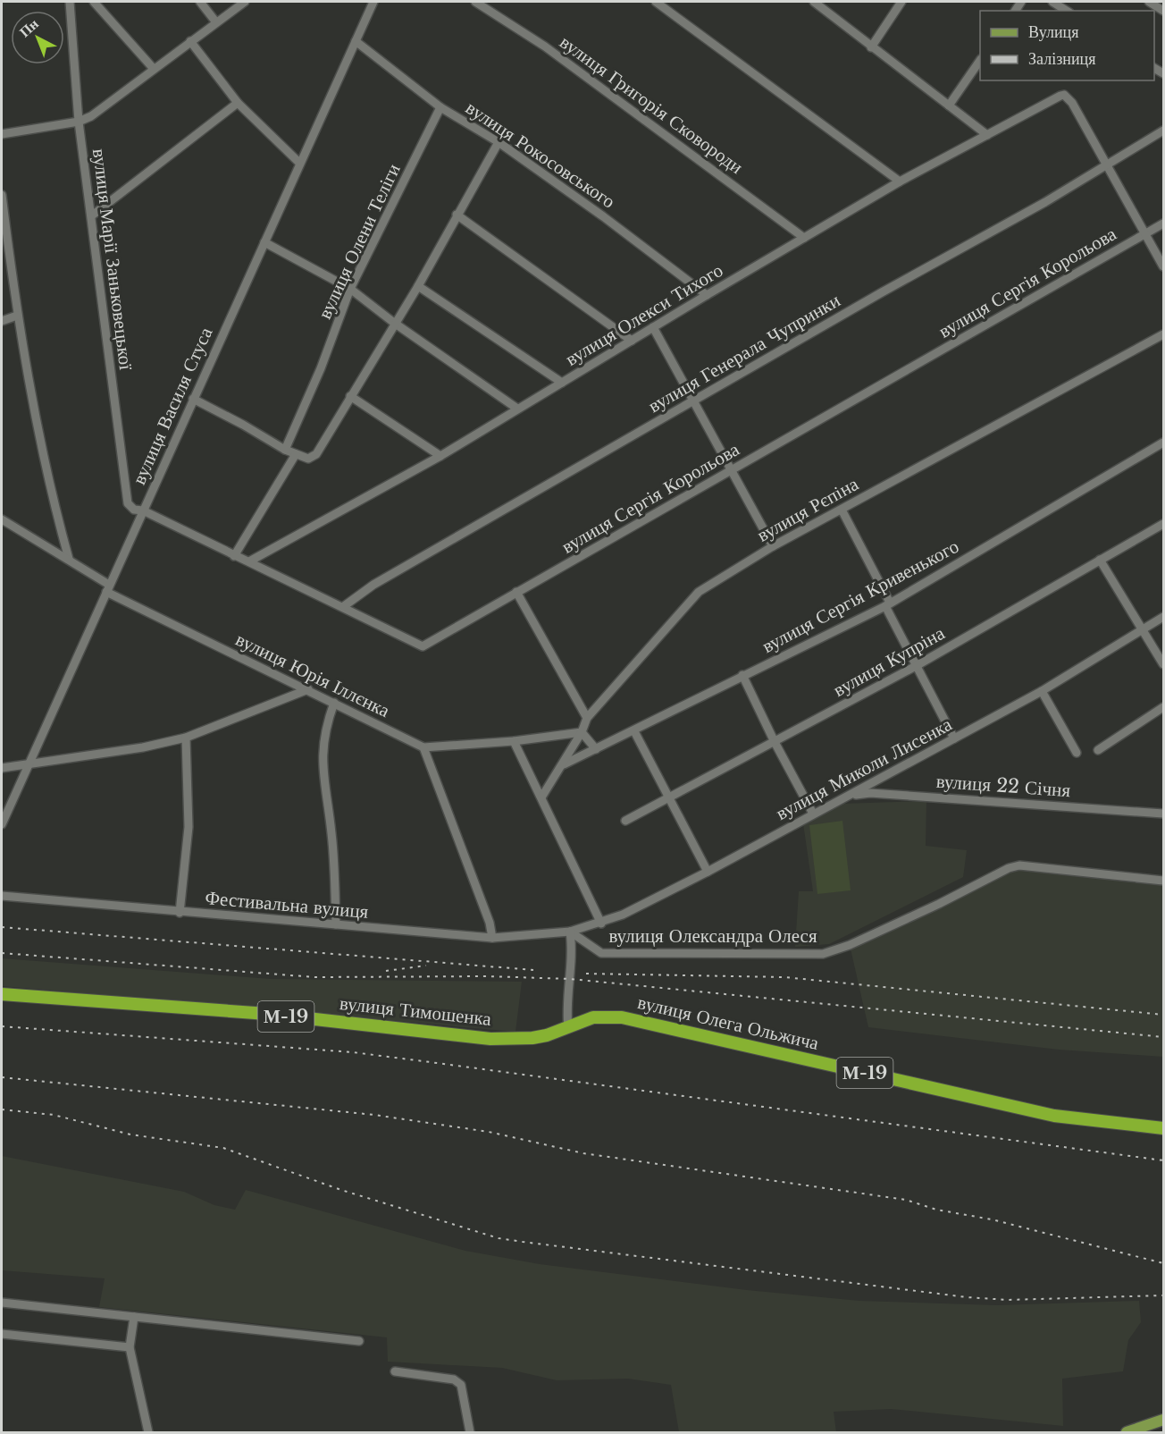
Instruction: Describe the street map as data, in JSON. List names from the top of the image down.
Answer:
{
  "streets": {
    "highway": ["вулиця Тимошенка", "М-19", "вулиця Олега Ольжича"],
    "street": [
      "вулиця Григорія Сковороди",
      "вулиця Рокосовського",
      "вулиця Олени Теліги",
      "вулиця Марії Заньковецької",
      "вулиця Сергія Корольова",
      "вулиця Олекси Тихого",
      "вулиця Генерала Чупринки",
      "вулиця Василя Стуса",
      "вулиця Рєпіна",
      "вулиця Сергія Кривенького",
      "вулиця Купріна",
      "вулиця Юрія Іллєнка",
      "вулиця Миколи Лисенка",
      "вулиця 22 Січня",
      "Фестивальна вулиця",
      "вулиця Олександра Олеся"
    ]
  },
  "crossings": [
    ["вулиця Григорія Сковороди", "вулиця Олекси Тихого"],
    ["вулиця Рокосовського", "вулиця Олени Теліги"],
    ["вулиця Рокосовського", "вулиця Олекси Тихого"],
    ["вулиця Рокосовського", "вулиця Василя Стуса"],
    ["вулиця Марії Заньковецької", "вулиця Сергія Корольова"],
    ["вулиця Марії Заньковецької", "вулиця Василя Стуса"],
    ["вулиця Сергія Корольова", "вулиця Олекси Тихого"],
    ["вулиця Сергія Корольова", "вулиця Генерала Чупринки"],
    ["вулиця Сергія Корольова", "вулиця Василя Стуса"],
    ["вулиця Олекси Тихого", "вулиця Генерала Чупринки"],
    ["вулиця Василя Стуса", "вулиця Юрія Іллєнка"],
    ["вулиця Рєпіна", "вулиця Сергія Кривенького"],
    ["вулиця Миколи Лисенка", "вулиця 22 Січня"],
    ["вулиця Миколи Лисенка", "Фестивальна вулиця"],
    ["вулиця Миколи Лисенка", "вулиця Олександра Олеся"],
    ["Фестивальна вулиця", "вулиця Олександра Олеся"],
    ["вулиця Тимошенка", "вулиця Олега Ольжича"]
  ],
  "legend": ["Вулиця", "Залізниця"],
  "north": "top left"
}
